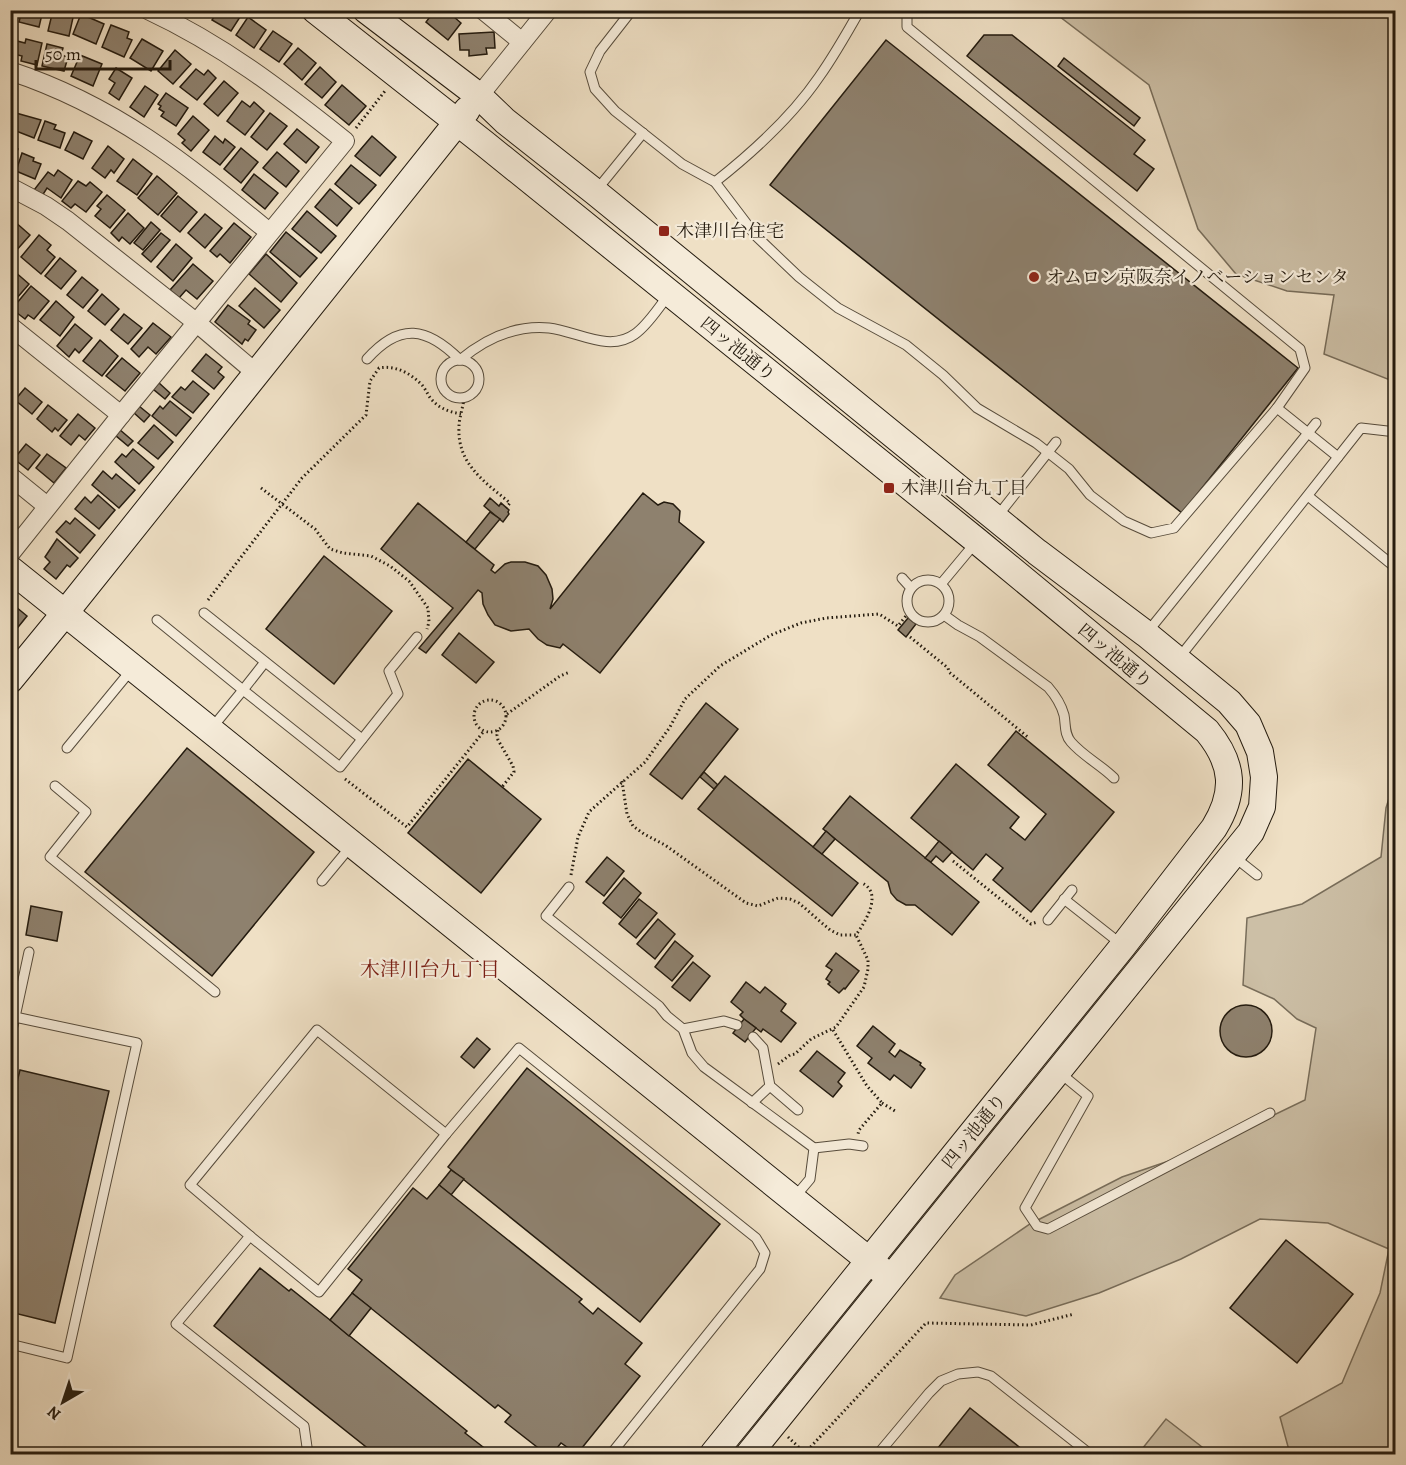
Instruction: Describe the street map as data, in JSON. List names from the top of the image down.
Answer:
{
  "streets": {
    "main road": ["四ッ池通り"]
  },
  "districts": ["木津川台九丁目"],
  "places": {
    "transit": ["木津川台住宅", "木津川台九丁目"],
    "other": ["オムロン京阪奈イノベーションセンタ"]
  },
  "scale_bar": "50 m",
  "north": "bottom left"
}
